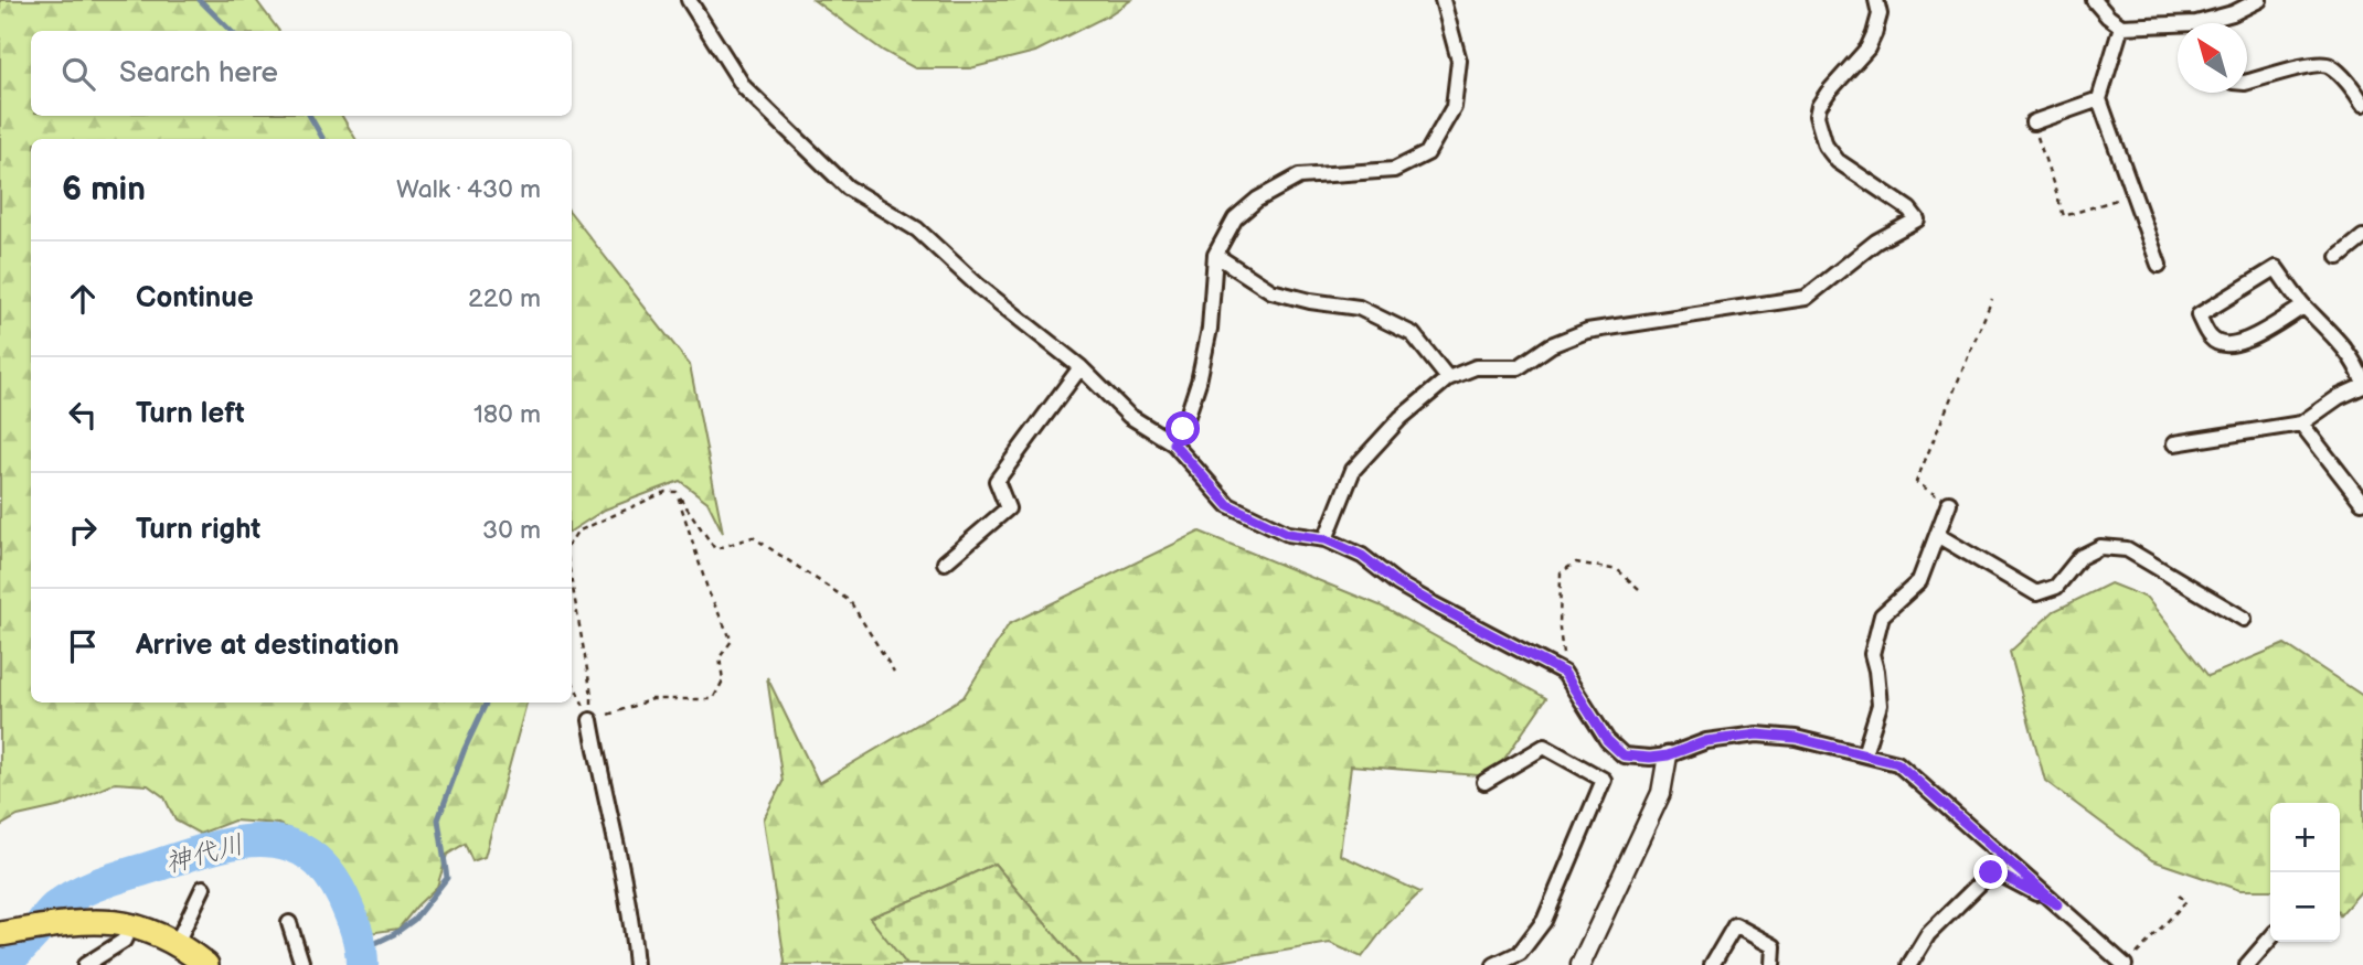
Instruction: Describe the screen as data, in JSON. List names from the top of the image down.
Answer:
{
  "water": ["神代川"],
  "north": "top left",
  "page": {
    "search": "Search here",
    "heading": ["6 min", "Walk · 430 m"],
    "list": [
      ["Continue", "220 m"],
      ["Turn left", "180 m"],
      ["Turn right", "30 m"],
      "Arrive at destination"
    ],
    "map_buttons": ["+", "−"]
  }
}
